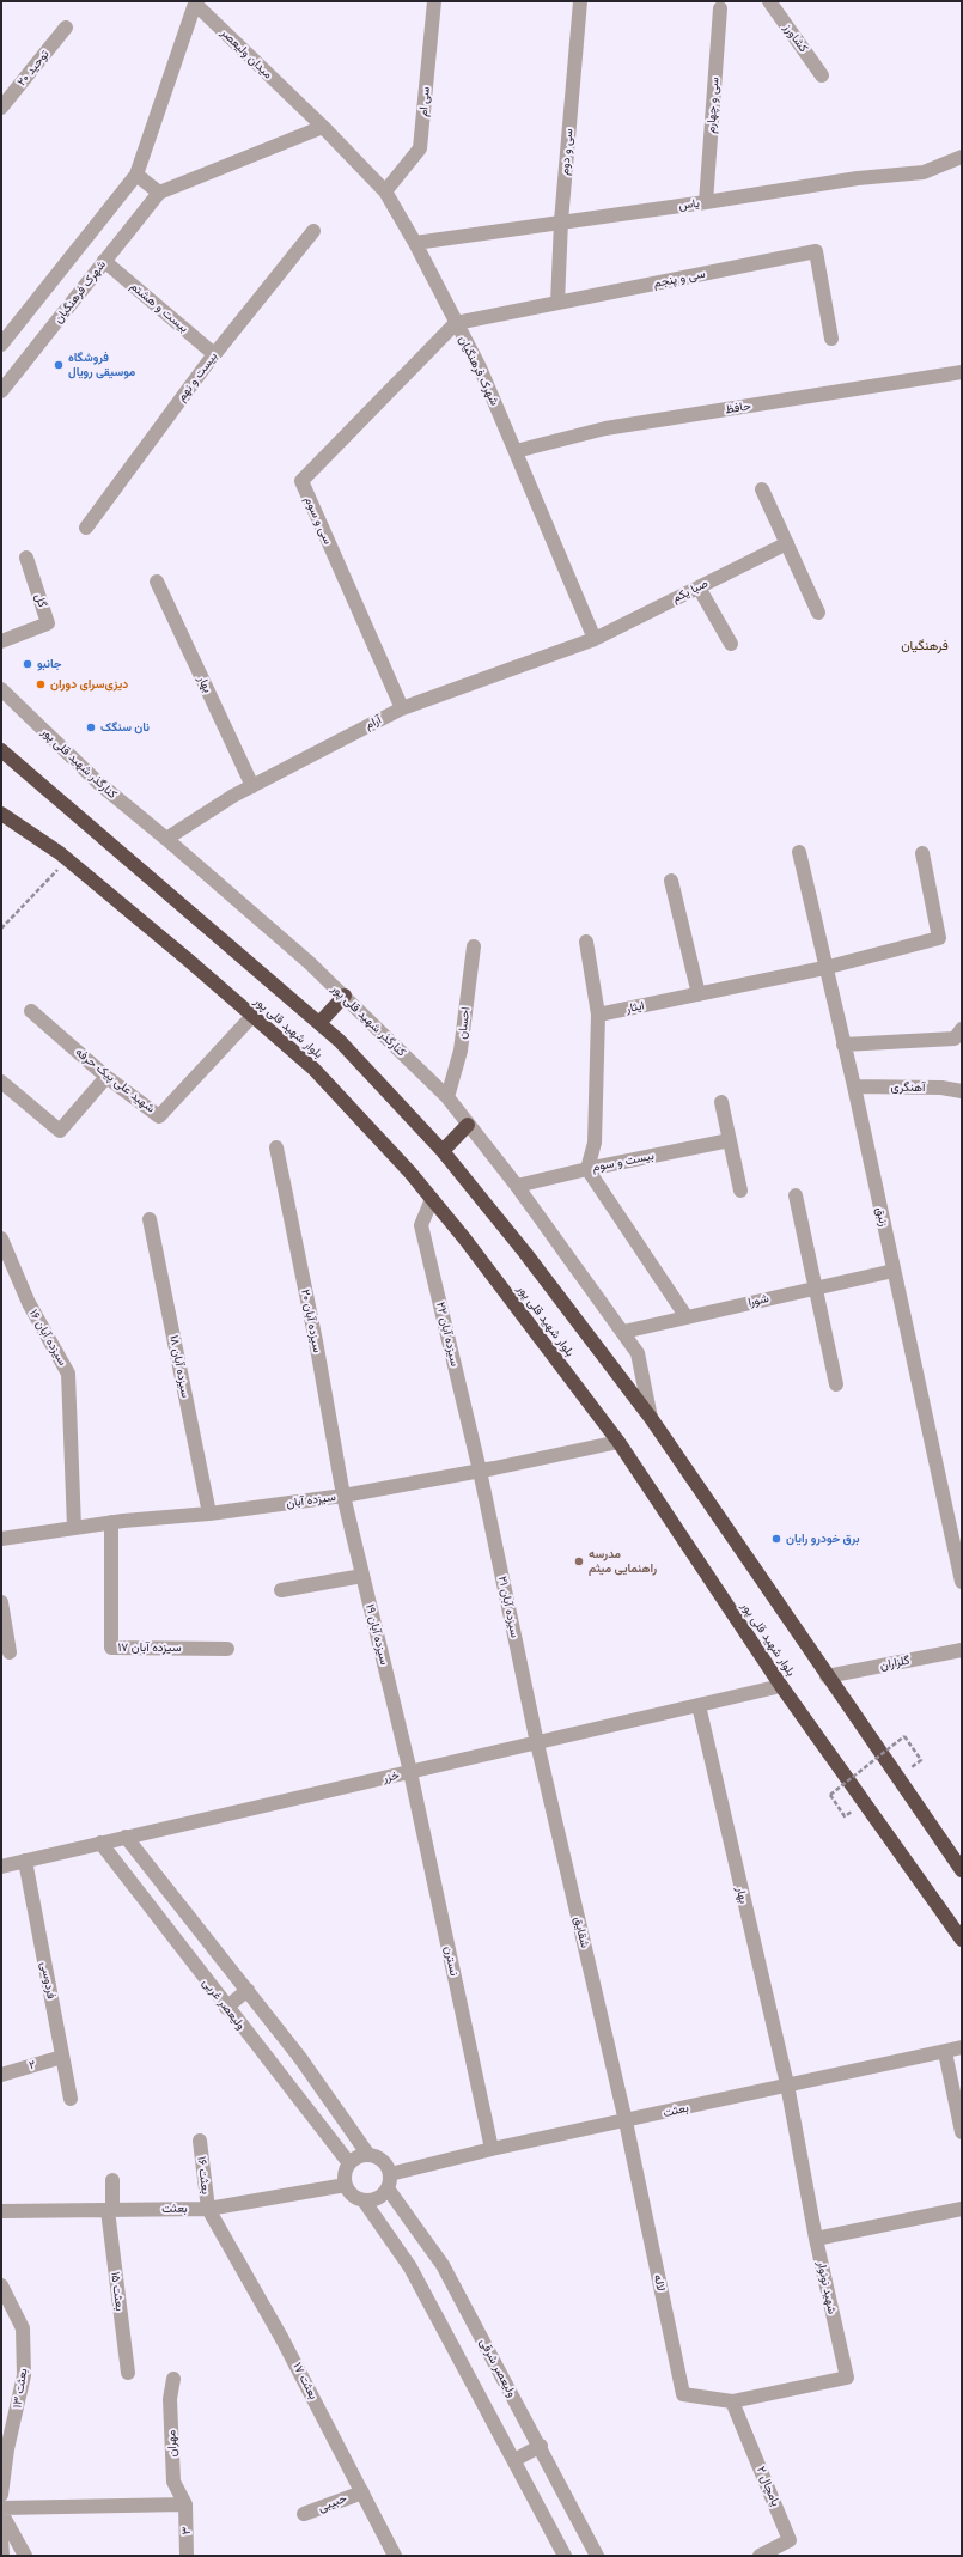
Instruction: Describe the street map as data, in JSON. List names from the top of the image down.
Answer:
{
  "streets": {
    "highway": ["بلوار شهید قلی پور"],
    "street": [
      "کشاورز",
      "میدان ولیعصر",
      "توحید ۲۰",
      "سی ام",
      "سی و چهارم",
      "سی و دوم",
      "یاس",
      "سی و پنجم",
      "شهرک فرهنگیان",
      "بیست و هشتم",
      "بیست و نهم",
      "حافظ",
      "سی و سوم",
      "صبا یکم",
      "گل",
      "بهار",
      "آرام",
      "کنارگذر شهید قلی پور",
      "ایثار",
      "احسان",
      "شهید علی پیک حرفه",
      "آهنگری",
      "بیست و سوم",
      "زنبق",
      "شورا",
      "سیزده آبان ۲۰",
      "سیزده آبان ۲۲",
      "سیزده آبان ۱۶",
      "سیزده آبان ۱۸",
      "سیزده آبان",
      "سیزده آبان ۲۱",
      "سیزده آبان ۱۹",
      "سیزده آبان ۱۷",
      "گلزاران",
      "خزر",
      "شقایق",
      "نسترن",
      "فردوسی",
      "ولیعصر غربی",
      "۲",
      "بعثت",
      "بعثت ۱۶",
      "لاله",
      "شهید نونوار",
      "بعثت ۱۵",
      "ولیعصر شرقی",
      "بعثت ۱۷",
      "بعثت ۱۳",
      "مهران",
      "پامچال ۲",
      "حبیبی",
      "۳"
    ]
  },
  "crossings": [
    ["میدان ولیعصر", "شهرک فرهنگیان"],
    ["سی ام", "شهرک فرهنگیان"],
    ["سی و چهارم", "یاس"],
    ["سی و دوم", "یاس"],
    ["سی و دوم", "سی و پنجم"],
    ["یاس", "شهرک فرهنگیان"],
    ["سی و پنجم", "شهرک فرهنگیان"],
    ["سی و پنجم", "سی و سوم"],
    ["شهرک فرهنگیان", "بیست و هشتم"],
    ["شهرک فرهنگیان", "حافظ"],
    ["شهرک فرهنگیان", "سی و سوم"],
    ["شهرک فرهنگیان", "صبا یکم"],
    ["شهرک فرهنگیان", "آرام"],
    ["بیست و هشتم", "بیست و نهم"],
    ["سی و سوم", "آرام"],
    ["صبا یکم", "آرام"],
    ["بهار", "آرام"],
    ["بهار", "خزر"],
    ["بهار", "بعثت"],
    ["بهار", "شهید نونوار"],
    ["آرام", "کنارگذر شهید قلی پور"],
    ["کنارگذر شهید قلی پور", "احسان"],
    ["کنارگذر شهید قلی پور", "بلوار شهید قلی پور"],
    ["کنارگذر شهید قلی پور", "بیست و سوم"],
    ["کنارگذر شهید قلی پور", "شورا"],
    ["ایثار", "زنبق"],
    ["بلوار شهید قلی پور", "شهید علی پیک حرفه"],
    ["بلوار شهید قلی پور", "سیزده آبان ۲۲"],
    ["بلوار شهید قلی پور", "سیزده آبان"],
    ["بلوار شهید قلی پور", "گلزاران"],
    ["بلوار شهید قلی پور", "خزر"],
    ["آهنگری", "زنبق"],
    ["زنبق", "شورا"],
    ["سیزده آبان ۲۰", "سیزده آبان"],
    ["سیزده آبان ۲۰", "سیزده آبان ۱۹"],
    ["سیزده آبان ۲۲", "سیزده آبان"],
    ["سیزده آبان ۲۲", "سیزده آبان ۲۱"],
    ["سیزده آبان ۱۶", "سیزده آبان"],
    ["سیزده آبان ۱۸", "سیزده آبان"],
    ["سیزده آبان", "سیزده آبان ۲۱"],
    ["سیزده آبان", "سیزده آبان ۱۹"],
    ["سیزده آبان", "سیزده آبان ۱۷"],
    ["سیزده آبان ۲۱", "خزر"],
    ["سیزده آبان ۲۱", "شقایق"],
    ["سیزده آبان ۱۹", "خزر"],
    ["سیزده آبان ۱۹", "نسترن"],
    ["خزر", "شقایق"],
    ["خزر", "نسترن"],
    ["خزر", "فردوسی"],
    ["خزر", "ولیعصر غربی"],
    ["شقایق", "بعثت"],
    ["شقایق", "لاله"],
    ["نسترن", "بعثت"],
    ["فردوسی", "۲"],
    ["ولیعصر غربی", "بعثت"],
    ["ولیعصر غربی", "ولیعصر شرقی"],
    ["بعثت", "بعثت ۱۶"],
    ["بعثت", "لاله"],
    ["بعثت", "شهید نونوار"],
    ["بعثت", "بعثت ۱۵"],
    ["بعثت", "ولیعصر شرقی"],
    ["بعثت", "بعثت ۱۷"],
    ["بعثت ۱۶", "بعثت ۱۷"],
    ["لاله", "شهید نونوار"],
    ["لاله", "پامچال ۲"],
    ["شهید نونوار", "پامچال ۲"],
    ["بعثت ۱۷", "حبیبی"],
    ["مهران", "۳"]
  ],
  "districts": ["فرهنگیان"],
  "places": [
    "فروشگاه موسیقی رویال",
    "جانبو",
    "دیزی‌سرای دوران",
    "نان سنگک",
    "برق خودرو رایان",
    "مدرسه راهنمایی میثم"
  ]
}
